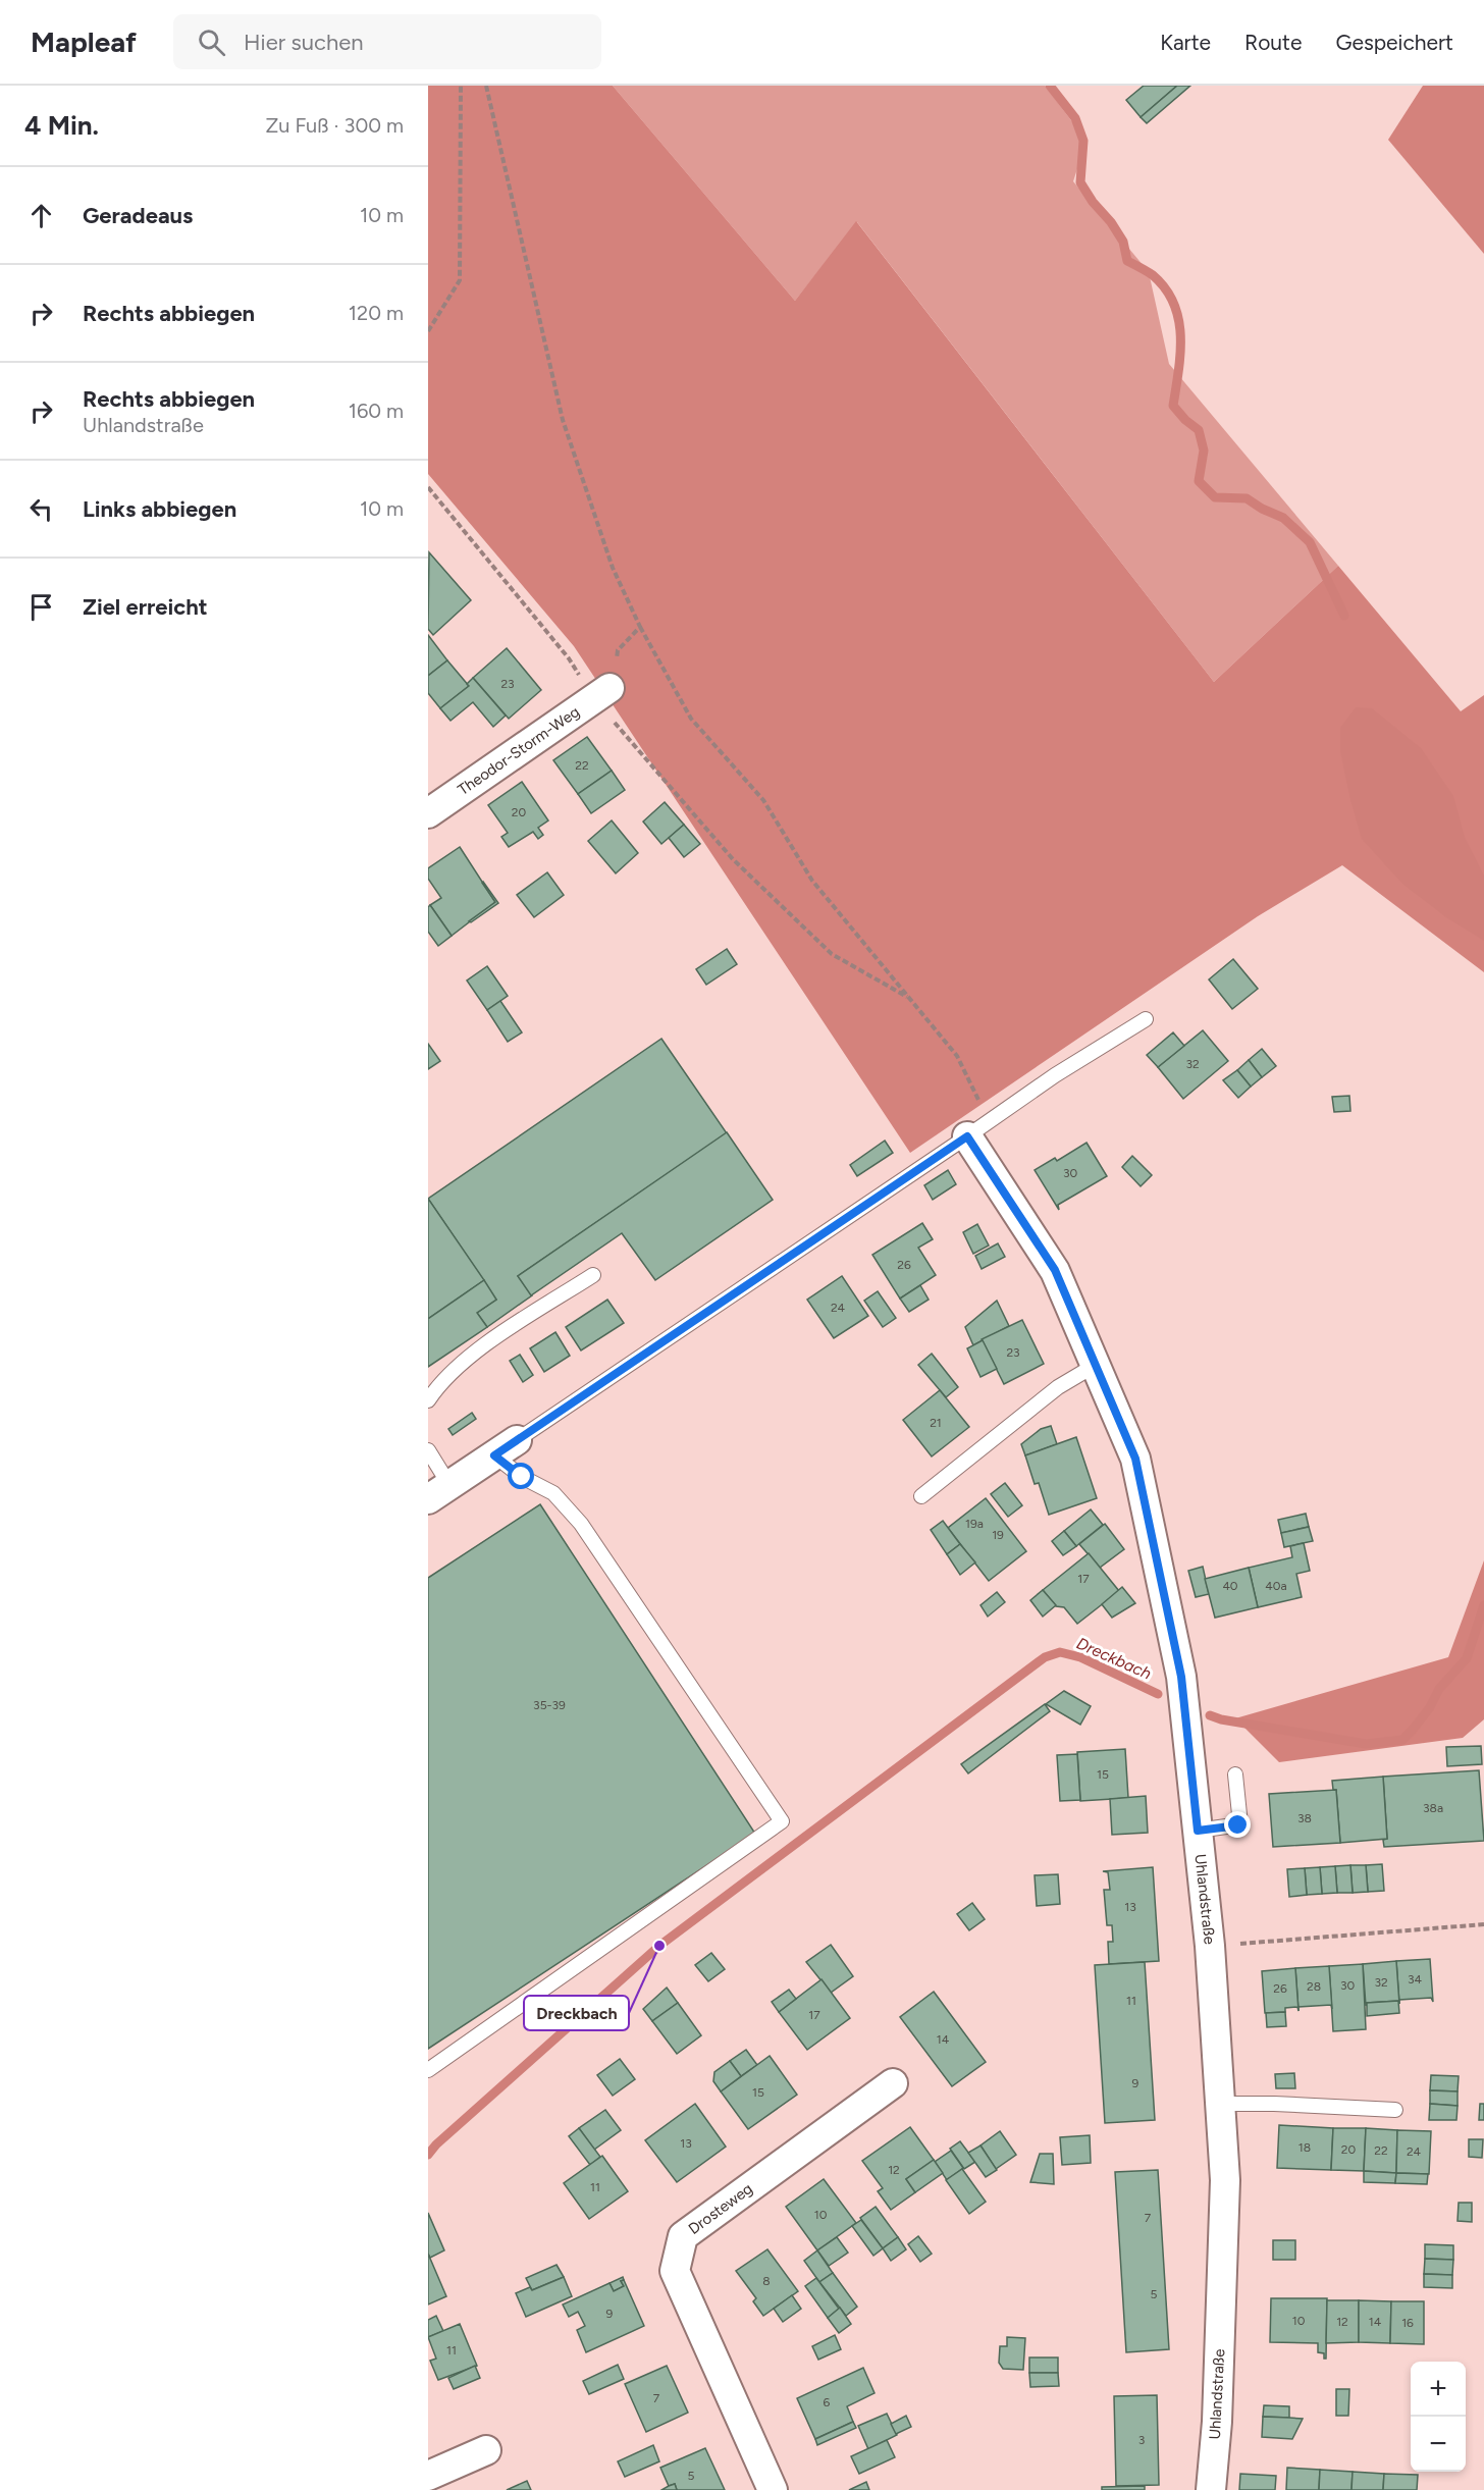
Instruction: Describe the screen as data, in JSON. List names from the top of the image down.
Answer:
{
  "streets": {
    "street": ["Theodor-Storm-Weg", "Uhlandstraße", "Drosteweg"]
  },
  "water": ["Dreckbach"],
  "places": ["Dreckbach"],
  "house_numbers": [
    "23",
    "22",
    "20",
    "32",
    "30",
    "26",
    "24",
    "23",
    "21",
    "19a",
    "19",
    "17",
    "40",
    "40a",
    "35-39",
    "15",
    "38a",
    "38",
    "13",
    "34",
    "32",
    "30",
    "28",
    "26",
    "11",
    "17",
    "14",
    "9",
    "15",
    "13",
    "18",
    "20",
    "22",
    "24",
    "12",
    "11",
    "10",
    "7",
    "8",
    "5",
    "9",
    "10",
    "12",
    "14",
    "16",
    "11",
    "7",
    "6",
    "3",
    "5"
  ],
  "page": {
    "header": "Mapleaf",
    "search": "Hier suchen",
    "nav": ["Karte", "Route", "Gespeichert"],
    "heading": ["4 Min.", "Zu Fuß · 300 m"],
    "list": [
      ["Geradeaus", "10 m"],
      ["Rechts abbiegen", "120 m"],
      ["Rechts abbiegen", "Uhlandstraße", "160 m"],
      ["Links abbiegen", "10 m"],
      "Ziel erreicht"
    ],
    "map_buttons": ["+", "−"]
  }
}
